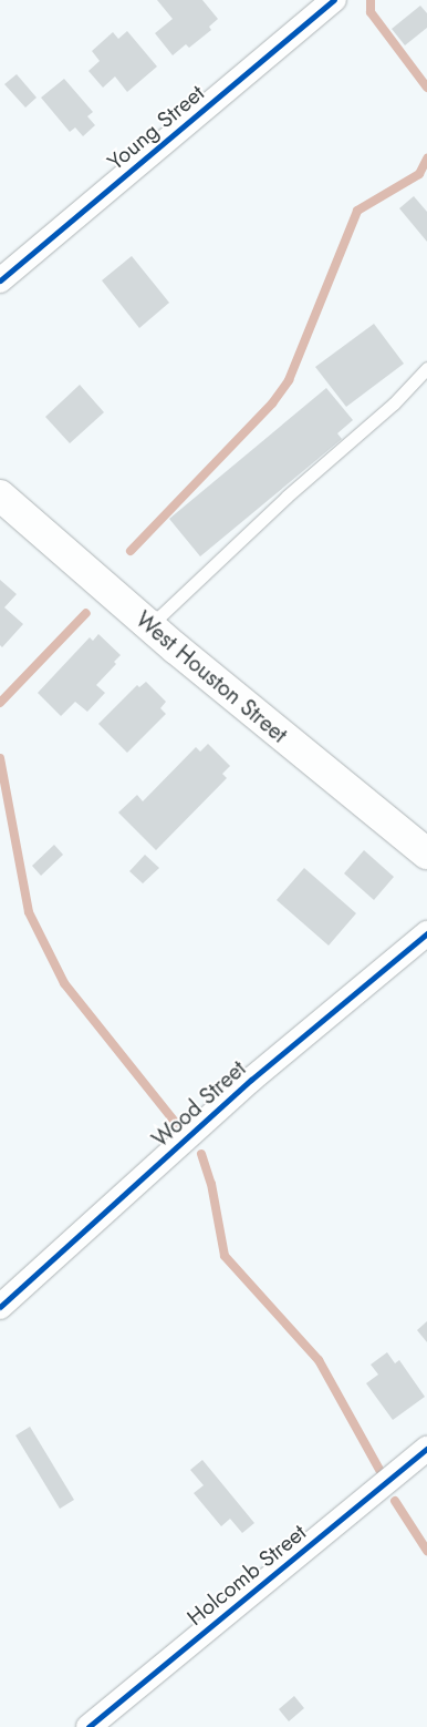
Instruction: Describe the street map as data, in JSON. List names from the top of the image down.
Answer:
{
  "streets": {
    "main road": ["West Houston Street"],
    "street": ["Young Street", "Wood Street", "Holcomb Street"]
  }
}
